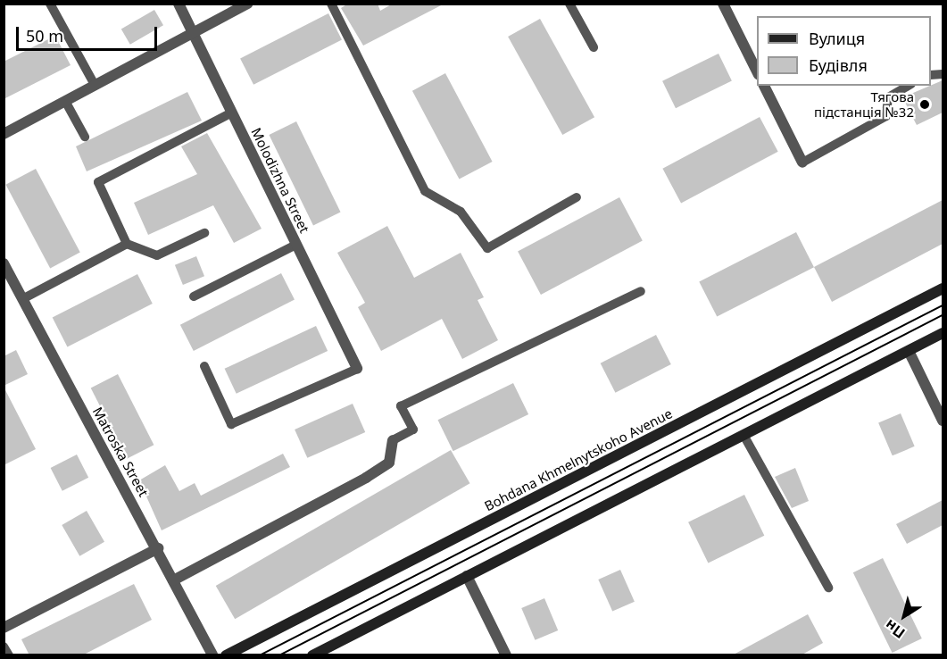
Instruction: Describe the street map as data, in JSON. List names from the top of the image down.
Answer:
{
  "streets": {
    "main road": ["Bohdana Khmelnytskoho Avenue"],
    "street": ["Molodizhna Street", "Matroska Street"]
  },
  "places": ["Тягова пiдстанцiя №32"],
  "legend": ["Вулиця", "Будівля"],
  "scale_bar": "50 m",
  "north": "bottom left"
}
